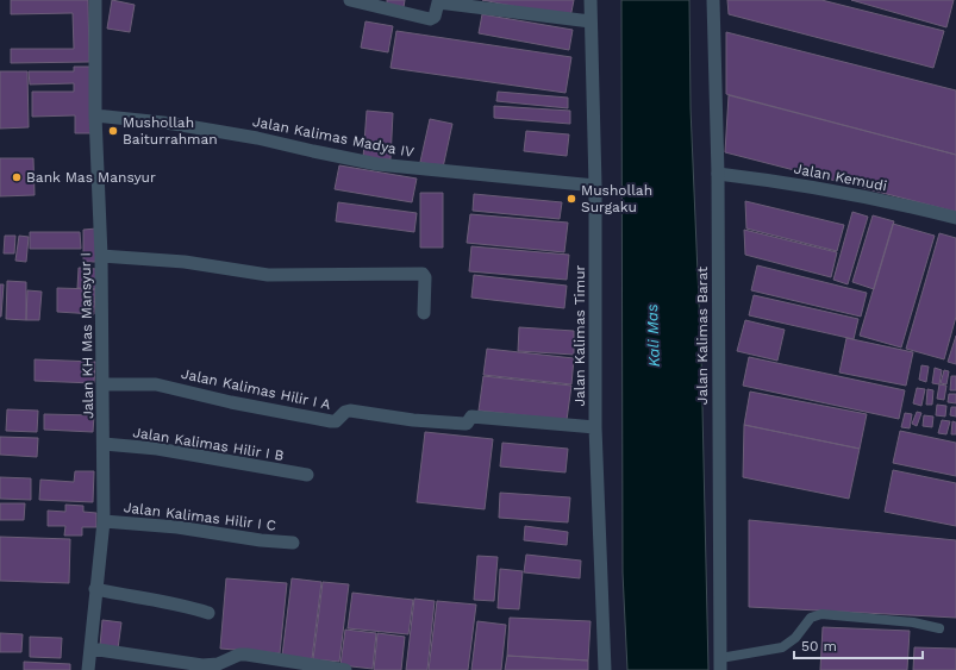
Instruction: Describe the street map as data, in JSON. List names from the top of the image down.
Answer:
{
  "streets": {
    "street": [
      "Jalan Kalimas Madya IV",
      "Jalan Kemudi",
      "Jalan KH Mas Mansyur I",
      "Jalan Kalimas Timur",
      "Jalan Kalimas Barat",
      "Jalan Kalimas Hilir I A",
      "Jalan Kalimas Hilir I B",
      "Jalan Kalimas Hilir I C"
    ]
  },
  "crossings": [
    ["Jalan Kalimas Madya IV", "Jalan KH Mas Mansyur I"],
    ["Jalan Kalimas Madya IV", "Jalan Kalimas Timur"],
    ["Jalan Kemudi", "Jalan Kalimas Barat"],
    ["Jalan KH Mas Mansyur I", "Jalan Kalimas Hilir I A"],
    ["Jalan KH Mas Mansyur I", "Jalan Kalimas Hilir I B"],
    ["Jalan KH Mas Mansyur I", "Jalan Kalimas Hilir I C"],
    ["Jalan Kalimas Timur", "Jalan Kalimas Hilir I A"]
  ],
  "water": ["Kali Mas"],
  "places": ["Mushollah Baiturrahman", "Bank Mas Mansyur", "Mushollah Surgaku"],
  "scale_bar": "50 m"
}
